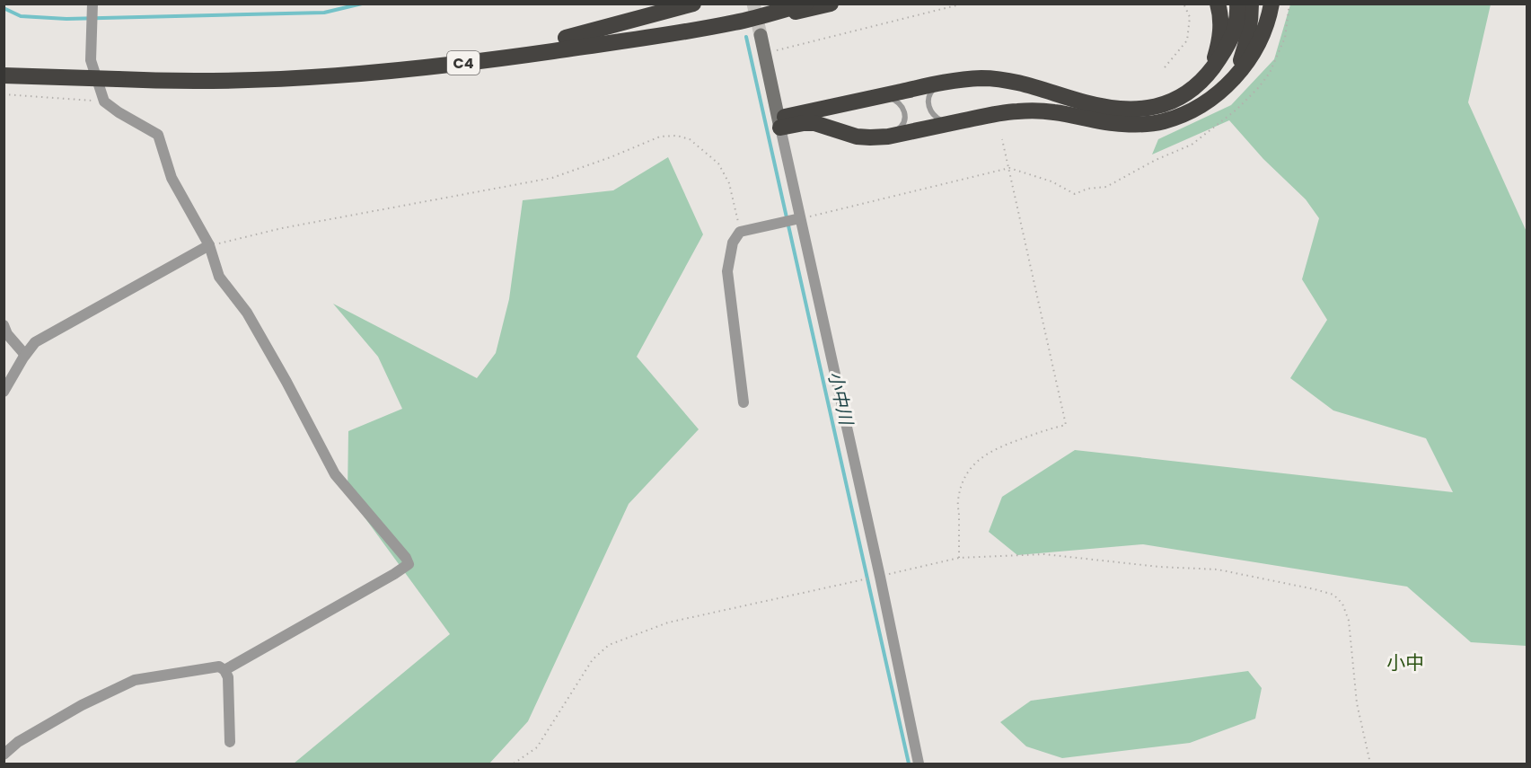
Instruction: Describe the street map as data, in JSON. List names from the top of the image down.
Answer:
{
  "streets": {
    "highway": ["C4"]
  },
  "districts": ["小中"],
  "water": ["小中川"]
}
